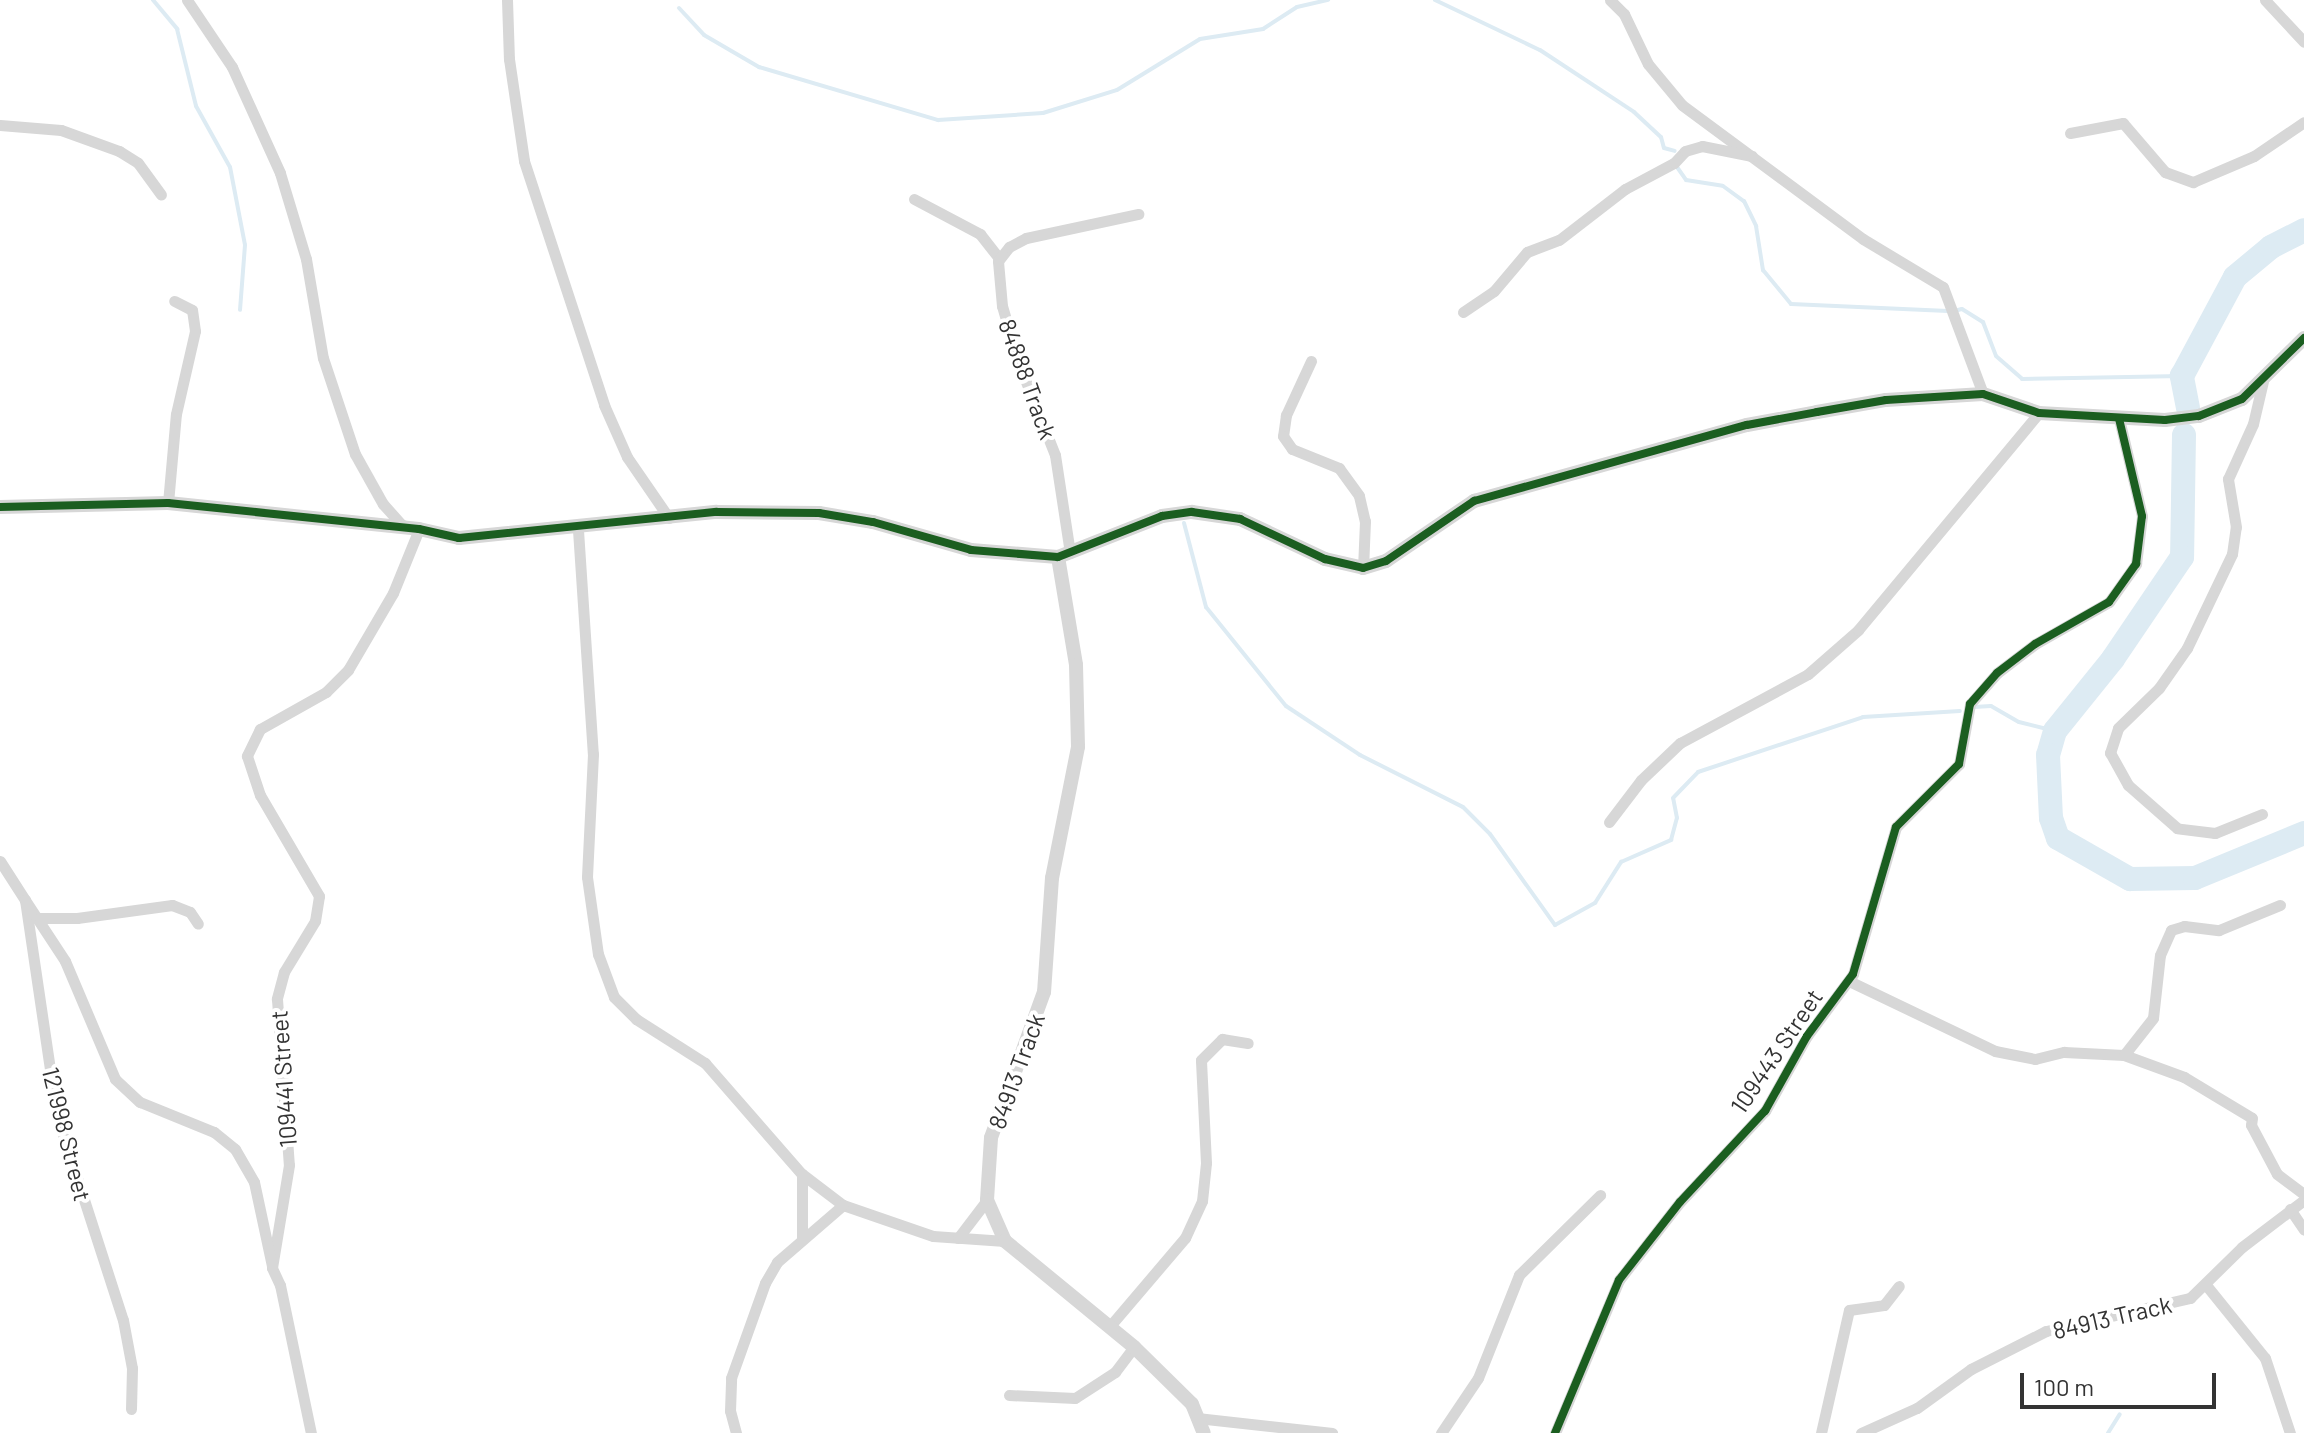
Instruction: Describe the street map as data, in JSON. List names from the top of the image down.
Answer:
{
  "streets": {
    "street": [
      "84888 Track",
      "109443 Street",
      "84913 Track",
      "109441 Street",
      "121998 Street"
    ]
  },
  "crossings": [
    ["84888 Track", "84913 Track"]
  ],
  "scale_bar": "100 m"
}
